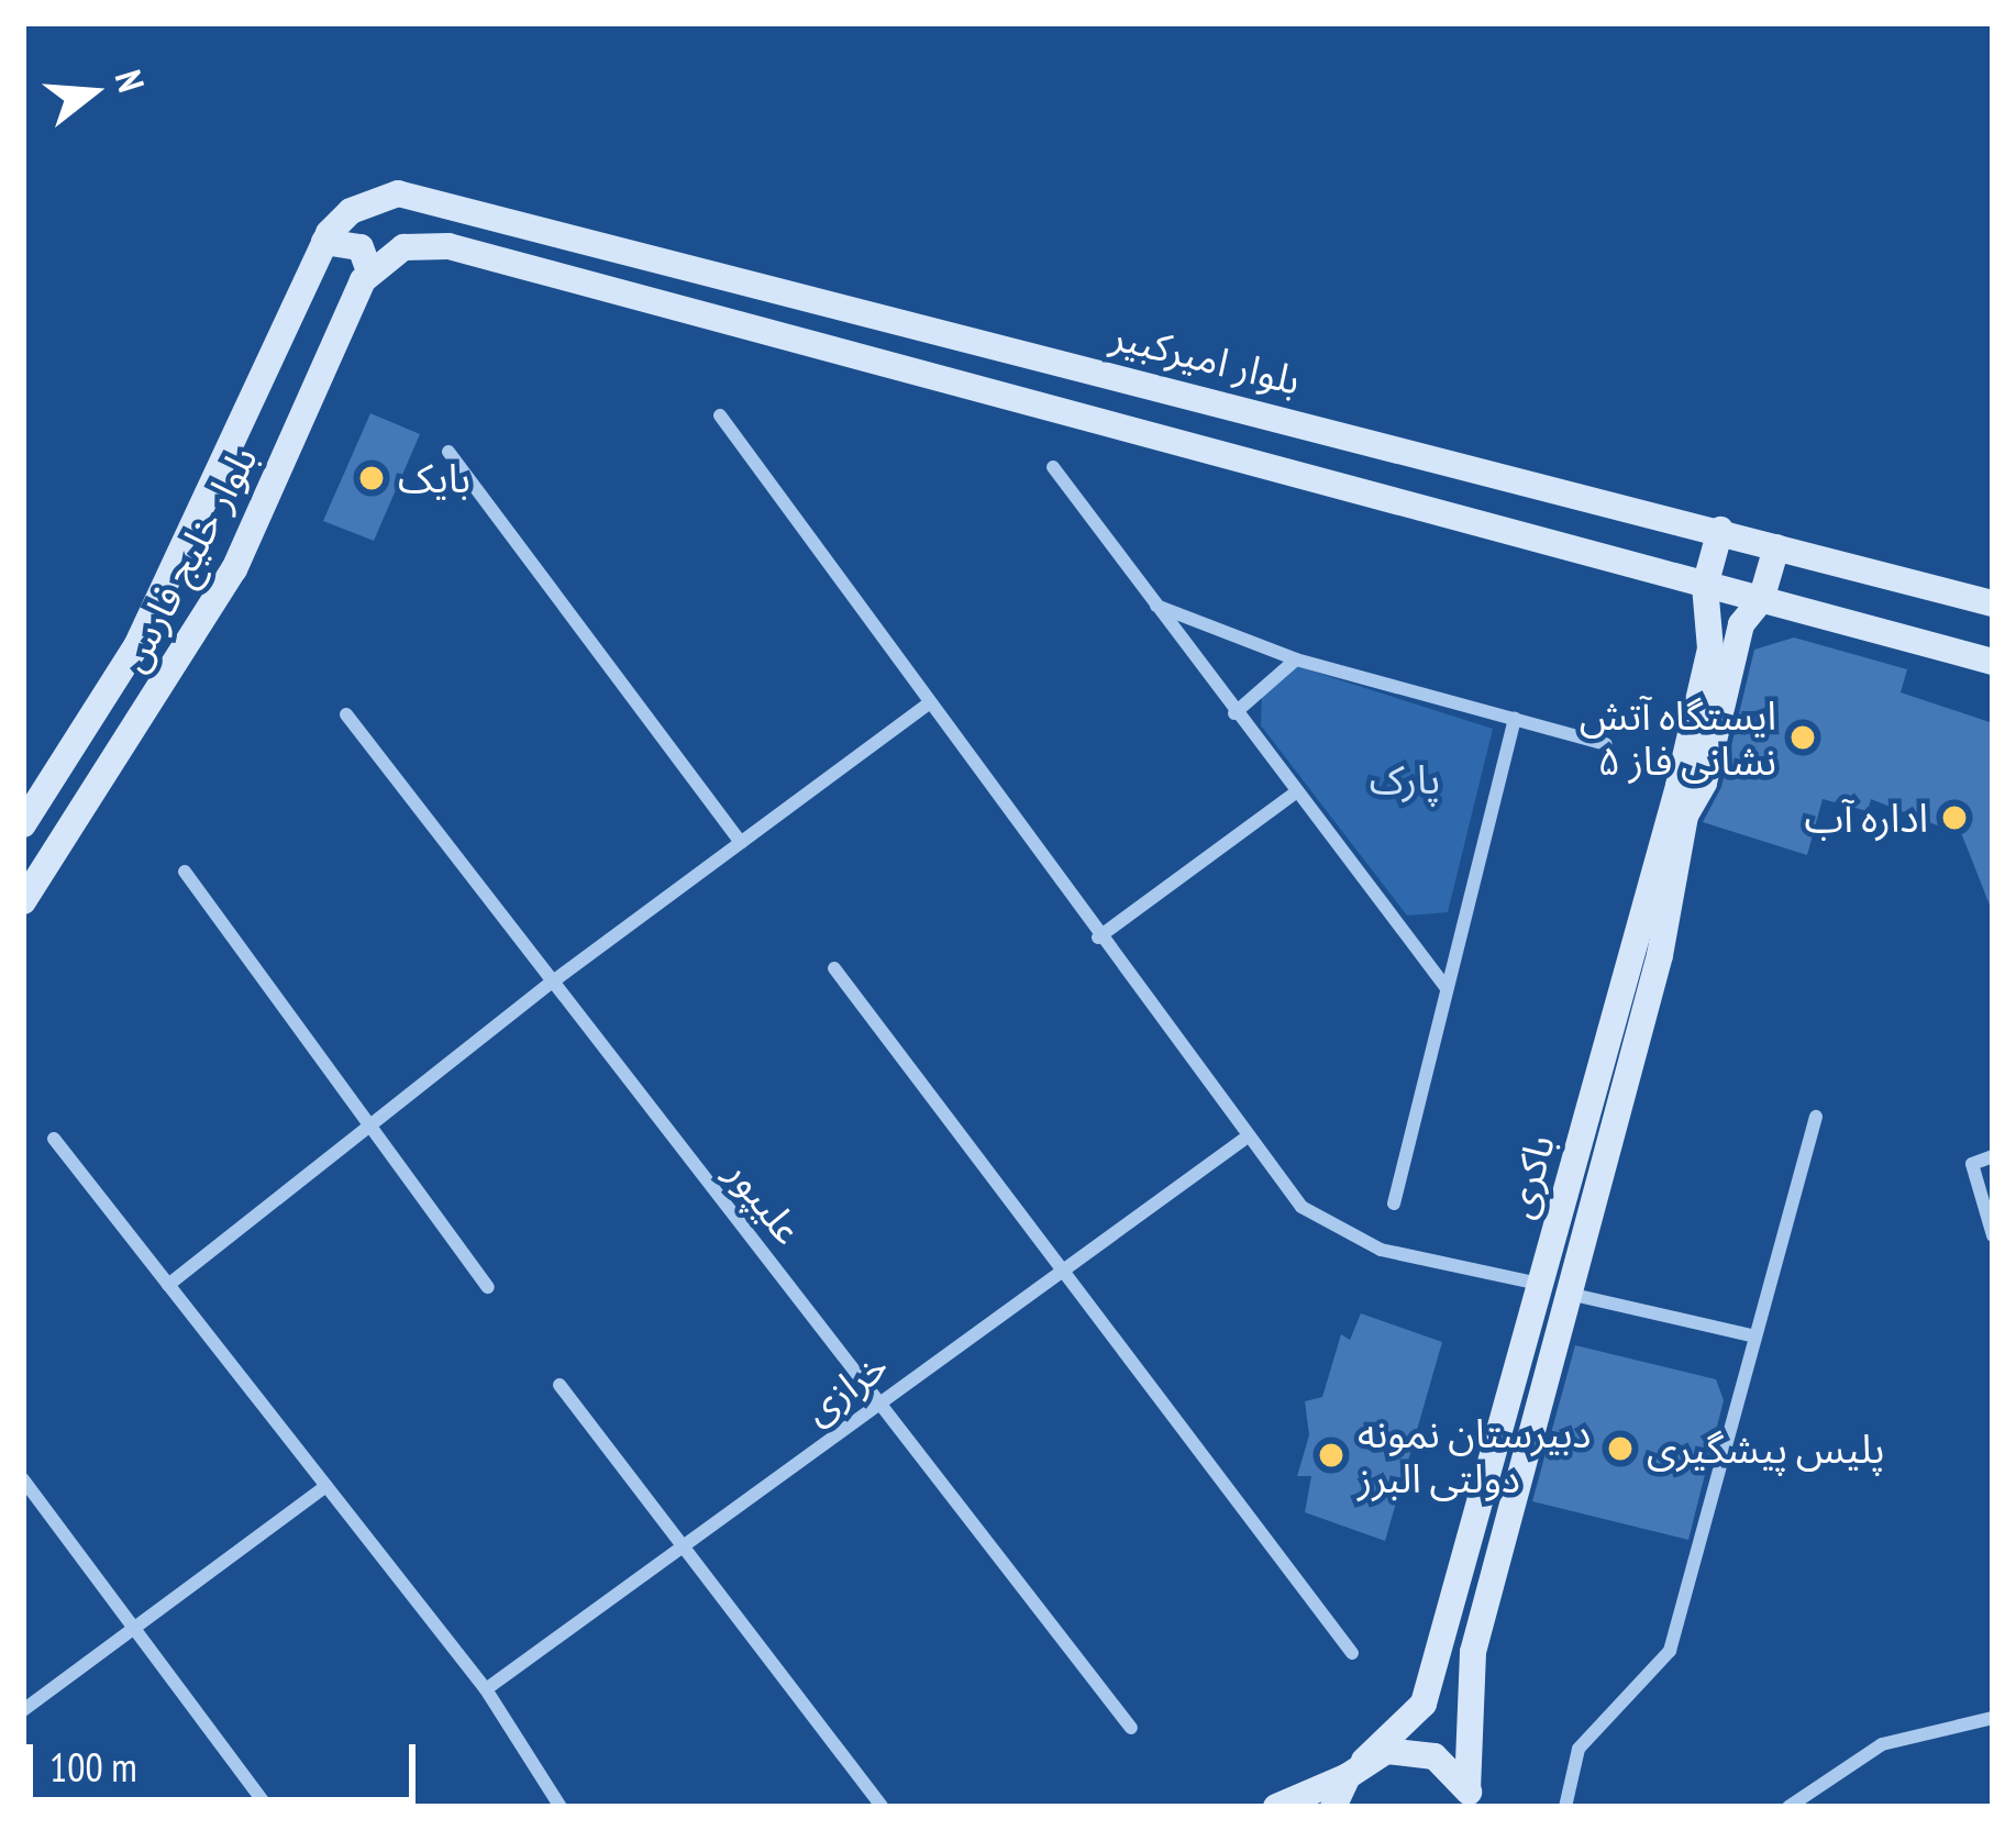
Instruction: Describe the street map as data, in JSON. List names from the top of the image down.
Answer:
{
  "streets": {
    "street": [
      "بلوار امیرکبیر",
      "بلوار خلیج فارس",
      "باکری",
      "علیپور",
      "خرازی"
    ]
  },
  "crossings": [
    ["بلوار امیرکبیر", "بلوار خلیج فارس"],
    ["بلوار امیرکبیر", "باکری"],
    ["علیپور", "خرازی"]
  ],
  "parks": ["پارک"],
  "places": [
    "بایک",
    "ایستگاه آتش نشانی فاز ۵",
    "اداره آب",
    "پلیس پیشگیری",
    "دبیرستان نمونه دولتی البرز"
  ],
  "scale_bar": "100 m",
  "north": "right"
}
